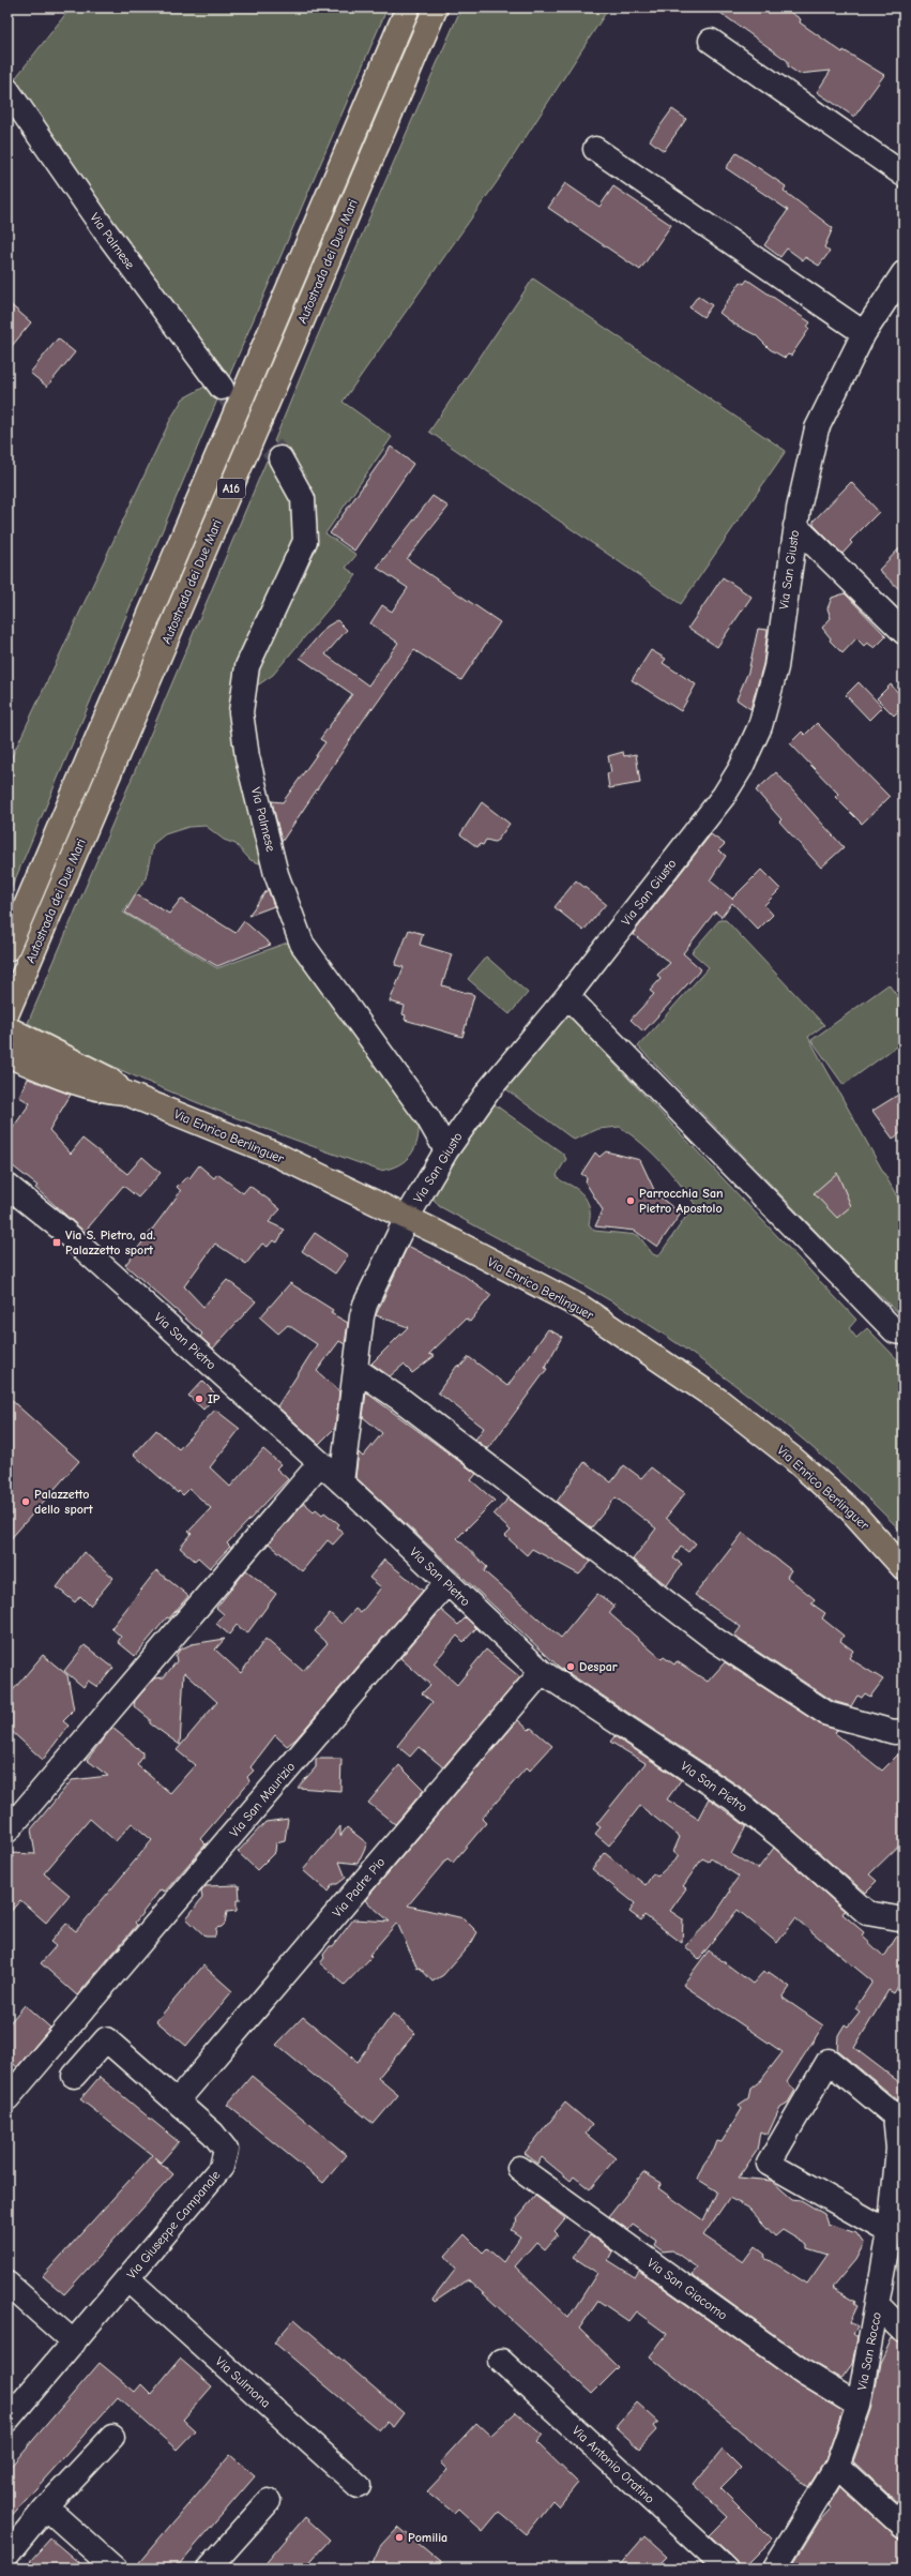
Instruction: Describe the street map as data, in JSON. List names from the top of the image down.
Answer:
{
  "streets": {
    "main road": ["Autostrada dei Due Mari", "A16", "Via Enrico Berlinguer"],
    "street": [
      "Via Palmese",
      "Via San Giusto",
      "Via San Pietro",
      "Via San Maurizio",
      "Via Padre Pio",
      "Via Giuseppe Campanale",
      "Via San Giacomo",
      "Via San Rocco",
      "Via Sulmona",
      "Via Antonio Oratino"
    ]
  },
  "crossings": [
    ["Via Palmese", "Via San Giusto"],
    ["Via San Giusto", "Via Enrico Berlinguer"],
    ["Via San Giusto", "Via San Pietro"],
    ["Via San Pietro", "Via San Maurizio"],
    ["Via San Pietro", "Via Padre Pio"],
    ["Via San Maurizio", "Via Giuseppe Campanale"],
    ["Via Padre Pio", "Via Giuseppe Campanale"],
    ["Via Giuseppe Campanale", "Via Sulmona"],
    ["Via San Giacomo", "Via San Rocco"]
  ],
  "places": {
    "other": [
      "Parrocchia San Pietro Apostolo",
      "IP",
      "Palazzetto dello sport",
      "Despar",
      "Pomilia"
    ],
    "transit": ["Via S. Pietro, ad. Palazzetto sport"]
  }
}
